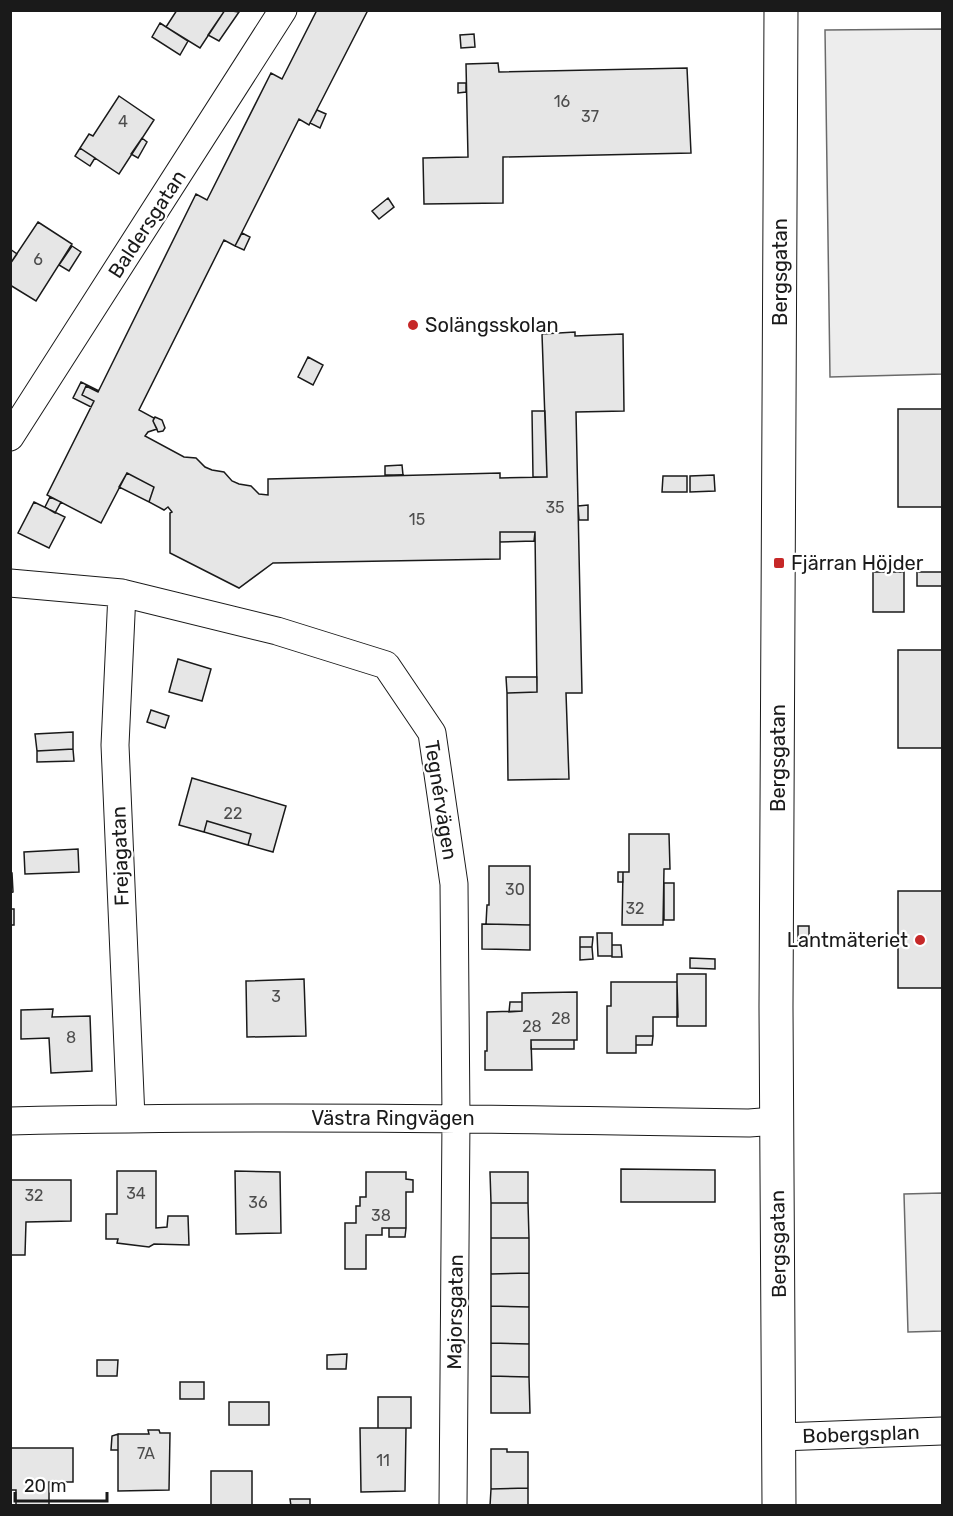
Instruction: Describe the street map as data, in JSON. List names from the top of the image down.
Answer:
{
  "streets": {
    "street": [
      "Baldersgatan",
      "Bergsgatan",
      "Tegnérvägen",
      "Frejagatan",
      "Västra Ringvägen",
      "Majorsgatan",
      "Bobergsplan"
    ]
  },
  "crossings": [
    ["Bergsgatan", "Västra Ringvägen"],
    ["Bergsgatan", "Bobergsplan"],
    ["Tegnérvägen", "Frejagatan"],
    ["Tegnérvägen", "Västra Ringvägen"],
    ["Tegnérvägen", "Majorsgatan"],
    ["Frejagatan", "Västra Ringvägen"],
    ["Västra Ringvägen", "Majorsgatan"]
  ],
  "places": {
    "other": ["Solängsskolan", "Lantmäteriet"],
    "transit": ["Fjärran Höjder"]
  },
  "house_numbers": [
    "16",
    "37",
    "4",
    "6",
    "35",
    "15",
    "22",
    "30",
    "32",
    "3",
    "28",
    "28",
    "8",
    "34",
    "32",
    "36",
    "38",
    "7A",
    "11"
  ],
  "scale_bar": "20 m"
}
